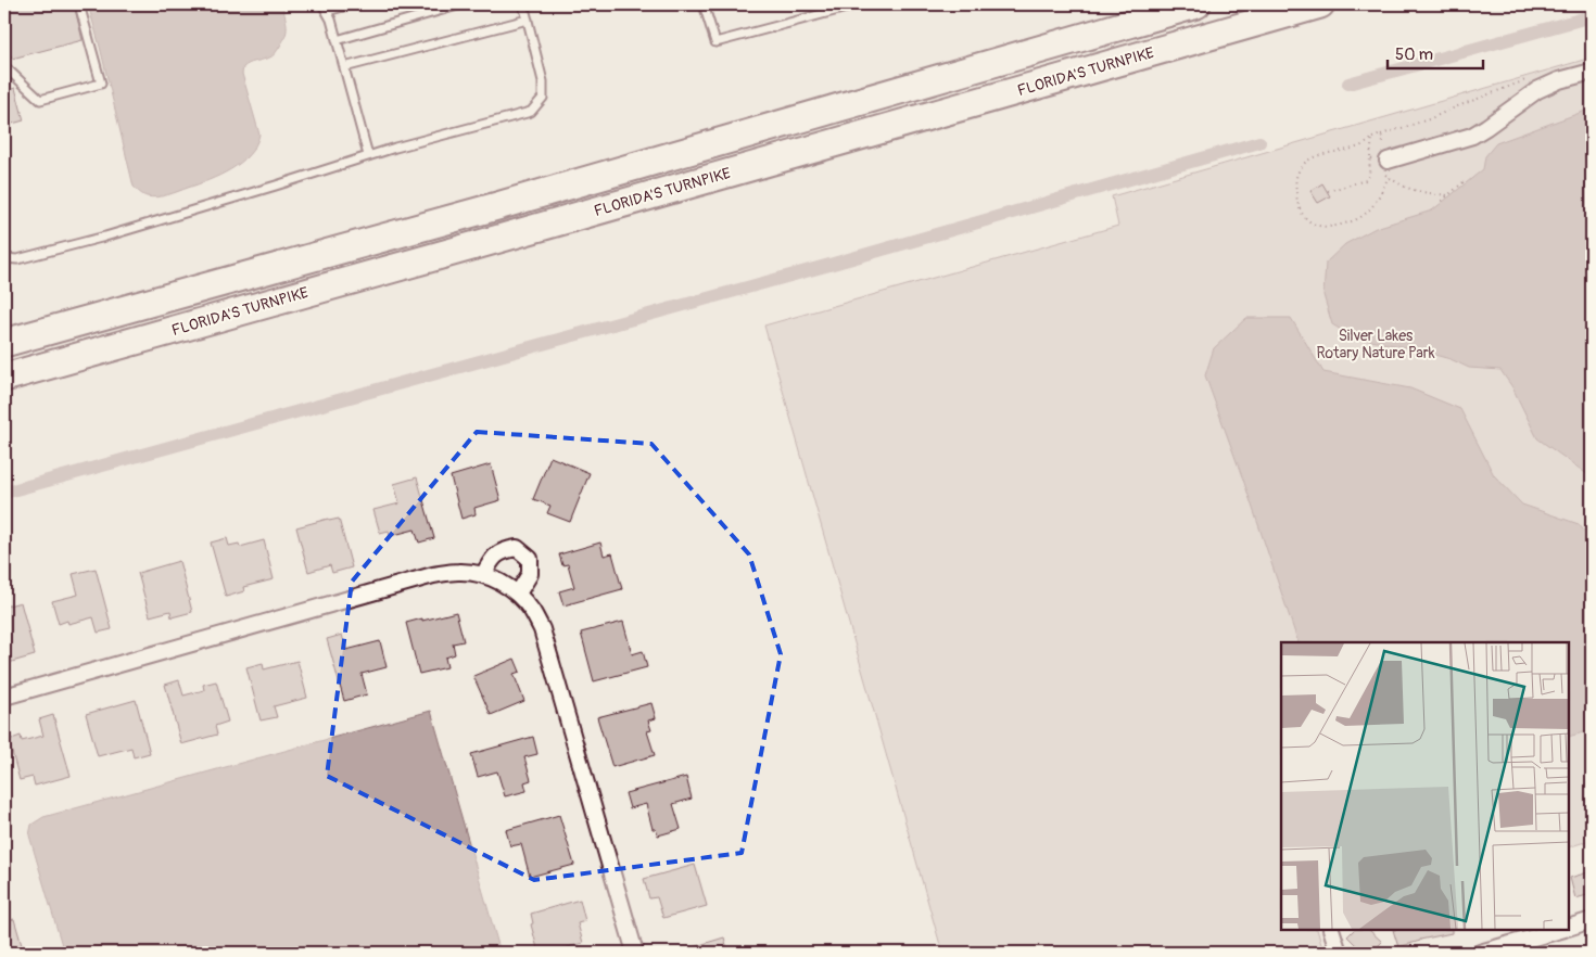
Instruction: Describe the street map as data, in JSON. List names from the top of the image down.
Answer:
{
  "streets": {
    "highway": ["FLORIDA'S TURNPIKE"]
  },
  "parks": ["Silver Lakes Rotary Nature Park"],
  "scale_bar": "50 m"
}
